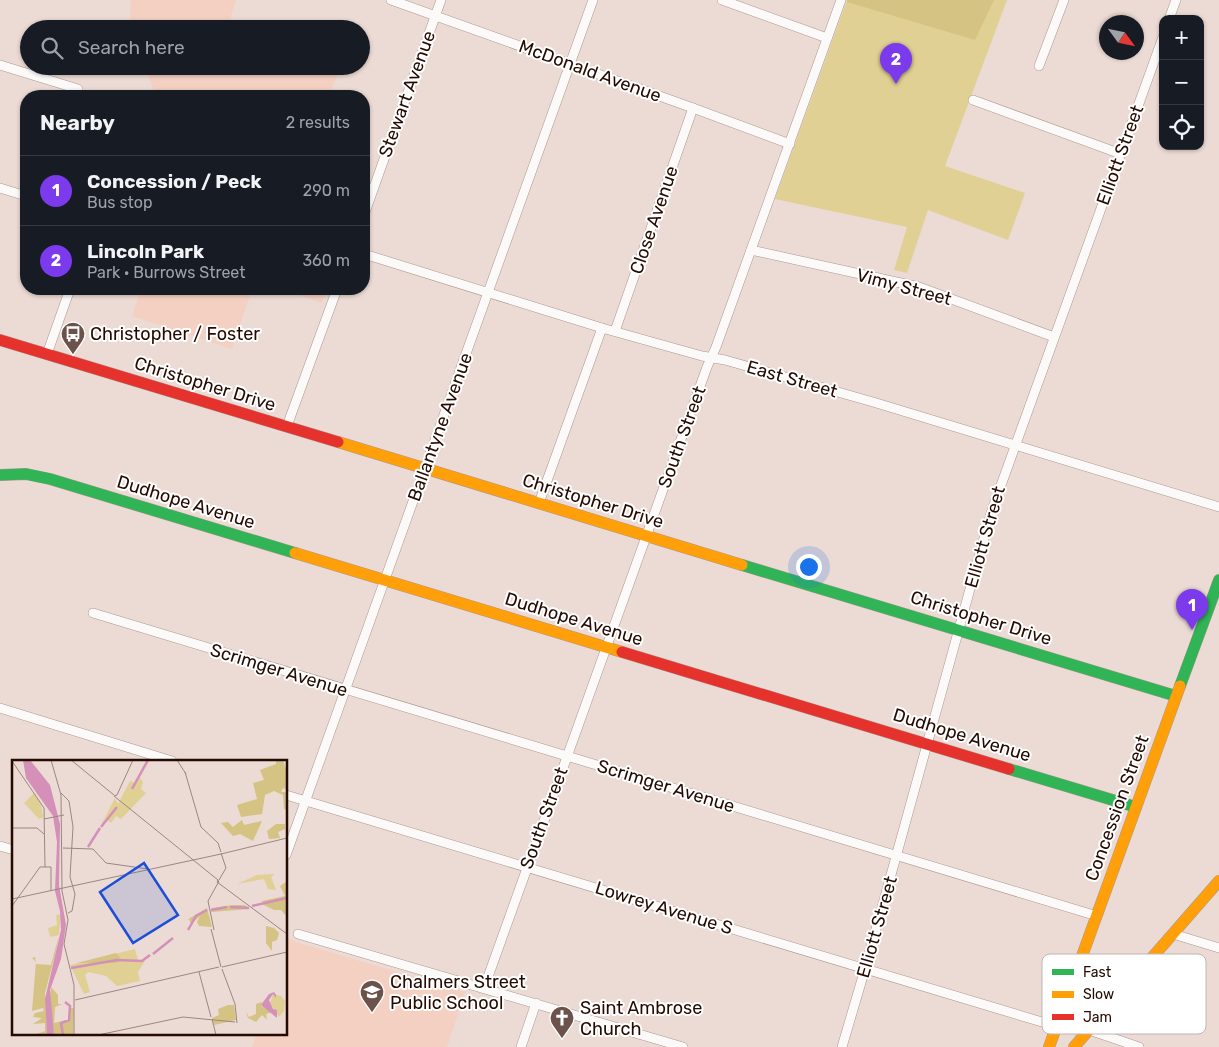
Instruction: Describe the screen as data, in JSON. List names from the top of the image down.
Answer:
{
  "streets": {
    "street": [
      "McDonald Avenue",
      "Stewart Avenue",
      "Elliott Street",
      "Close Avenue",
      "Vimy Street",
      "East Street",
      "Christopher Drive",
      "Ballantyne Avenue",
      "South Street",
      "Dudhope Avenue",
      "Scrimger Avenue",
      "Concession Street",
      "Lowrey Avenue S"
    ]
  },
  "crossings": [
    ["McDonald Avenue", "Stewart Avenue"],
    ["McDonald Avenue", "Close Avenue"],
    ["McDonald Avenue", "Ballantyne Avenue"],
    ["McDonald Avenue", "South Street"],
    ["Elliott Street", "Vimy Street"],
    ["Elliott Street", "East Street"],
    ["Elliott Street", "Christopher Drive"],
    ["Elliott Street", "Dudhope Avenue"],
    ["Elliott Street", "Scrimger Avenue"],
    ["Elliott Street", "Lowrey Avenue S"],
    ["Close Avenue", "East Street"],
    ["Vimy Street", "South Street"],
    ["East Street", "Ballantyne Avenue"],
    ["East Street", "South Street"],
    ["Christopher Drive", "Ballantyne Avenue"],
    ["Christopher Drive", "South Street"],
    ["Christopher Drive", "Concession Street"],
    ["Ballantyne Avenue", "Dudhope Avenue"],
    ["Ballantyne Avenue", "Scrimger Avenue"],
    ["Ballantyne Avenue", "Lowrey Avenue S"],
    ["South Street", "Dudhope Avenue"],
    ["South Street", "Scrimger Avenue"],
    ["South Street", "Lowrey Avenue S"],
    ["Dudhope Avenue", "Concession Street"],
    ["Scrimger Avenue", "Concession Street"]
  ],
  "places": {
    "bus stop": ["Christopher / Foster"],
    "school or university": ["Chalmers Street Public School"],
    "church": ["Saint Ambrose Church"]
  },
  "legend": ["Fast", "Slow", "Jam"],
  "north": "bottom right",
  "page": {
    "map_buttons": ["+", "−"],
    "search": "Search here",
    "pins": ["2", "1"],
    "heading": ["Nearby", "2 results"],
    "list": [
      {
        "mark": "1",
        "name": "Concession / Peck",
        "note": "Bus stop",
        "value": "290 m"
      },
      {
        "mark": "2",
        "name": "Lincoln Park",
        "note": "Park · Burrows Street",
        "value": "360 m"
      }
    ]
  }
}
